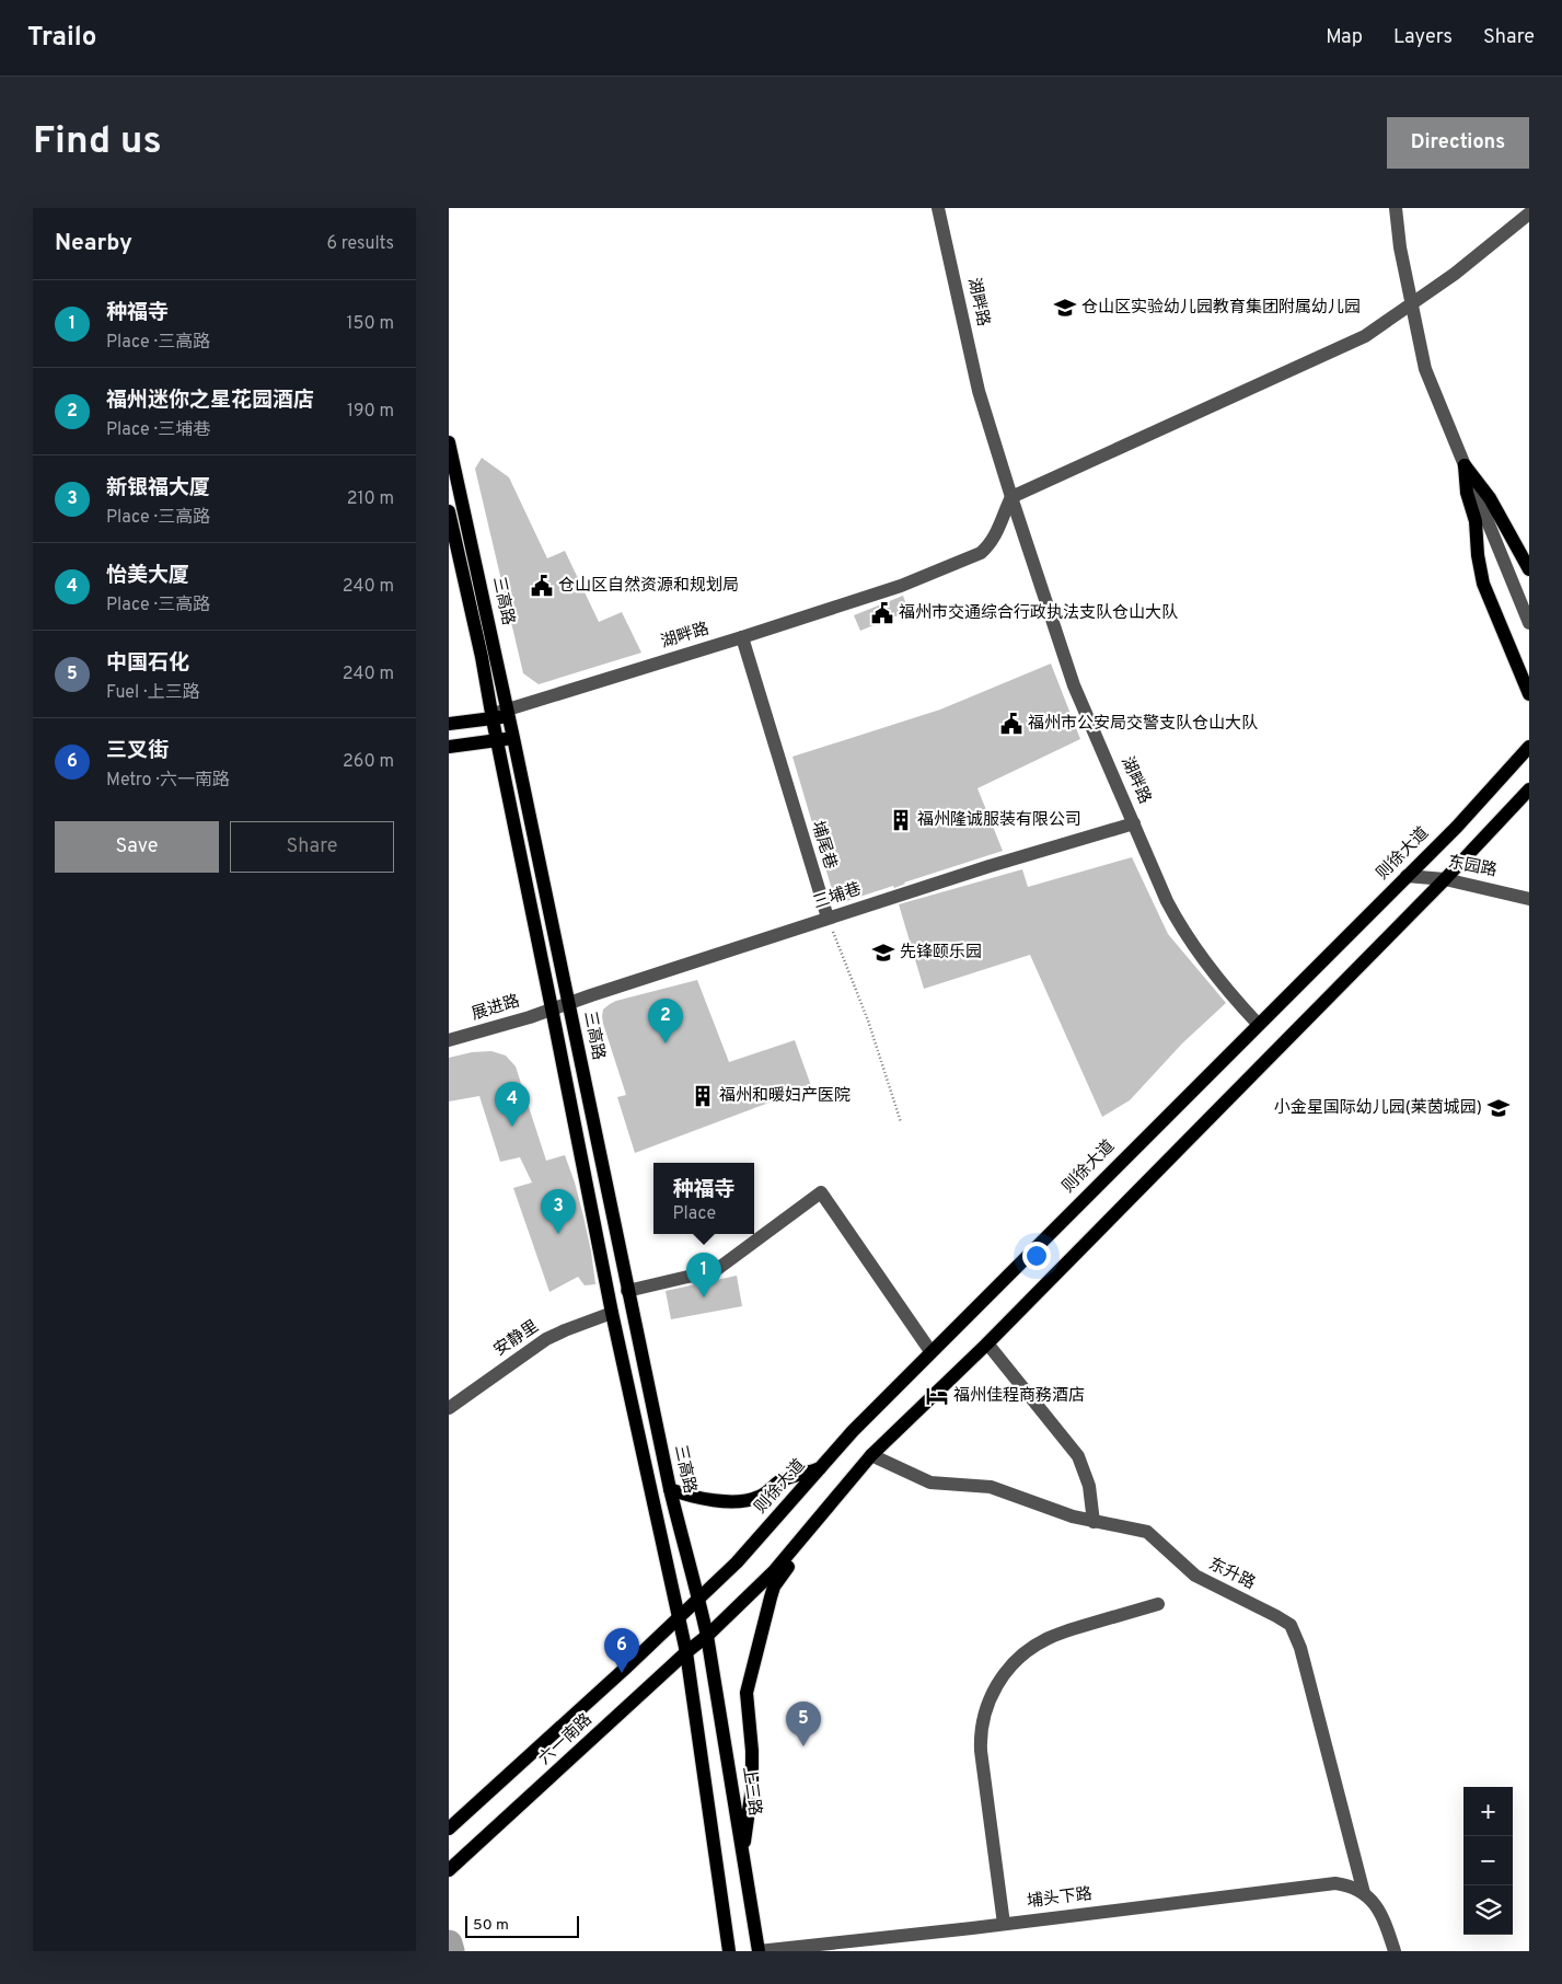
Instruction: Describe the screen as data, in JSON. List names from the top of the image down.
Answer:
{
  "streets": {
    "main road": [
      "三高路",
      "则徐大道",
      "六一南路",
      "上三路"
    ],
    "street": [
      "湖畔路",
      "埔尾巷",
      "东园路",
      "三埔巷",
      "展进路",
      "安静里",
      "东升路",
      "埔头下路"
    ]
  },
  "crossings": [
    ["湖畔路", "三高路"],
    ["湖畔路", "埔尾巷"],
    ["湖畔路", "则徐大道"],
    ["湖畔路", "三埔巷"],
    ["三高路", "则徐大道"],
    ["三高路", "三埔巷"],
    ["三高路", "展进路"],
    ["三高路", "安静里"],
    ["三高路", "六一南路"],
    ["三高路", "上三路"],
    ["埔尾巷", "三埔巷"],
    ["则徐大道", "东园路"],
    ["三埔巷", "展进路"],
    ["东升路", "埔头下路"],
    ["六一南路", "上三路"],
    ["上三路", "埔头下路"]
  ],
  "places": {
    "school or university": ["仓山区实验幼儿园教育集团附属幼儿园", "先锋颐乐园", "小金星国际幼儿园(莱茵城园)"],
    "public building": ["仓山区自然资源和规划局", "福州市交通综合行政执法支队仓山大队", "福州市公安局交警支队仓山大队"],
    "building": ["福州隆诚服装有限公司", "福州和暖妇产医院"],
    "hotel": ["福州佳程商務酒店"]
  },
  "scale_bar": "50 m",
  "page": {
    "header": "Trailo",
    "nav": ["Map", "Layers", "Share"],
    "buttons": [
      "Directions",
      ["Save", "Share"]
    ],
    "title": "Find us",
    "heading": ["Nearby", "6 results"],
    "list": [
      {
        "mark": "1",
        "name": "种福寺",
        "note": "Place · 三高路",
        "value": "150 m"
      },
      {
        "mark": "2",
        "name": "福州迷你之星花园酒店",
        "note": "Place · 三埔巷",
        "value": "190 m"
      },
      {
        "mark": "3",
        "name": "新银福大厦",
        "note": "Place · 三高路",
        "value": "210 m"
      },
      {
        "mark": "4",
        "name": "怡美大厦",
        "note": "Place · 三高路",
        "value": "240 m"
      },
      {
        "mark": "5",
        "name": "中国石化",
        "note": "Fuel · 上三路",
        "value": "240 m"
      },
      {
        "mark": "6",
        "name": "三叉街",
        "note": "Metro · 六一南路",
        "value": "260 m"
      }
    ],
    "pins": [
      "2",
      "4",
      "3",
      "1",
      "6",
      "5"
    ],
    "popup": ["种福寺", "Place"],
    "map_buttons": ["+", "−"],
    "scale": "50 m"
  }
}
